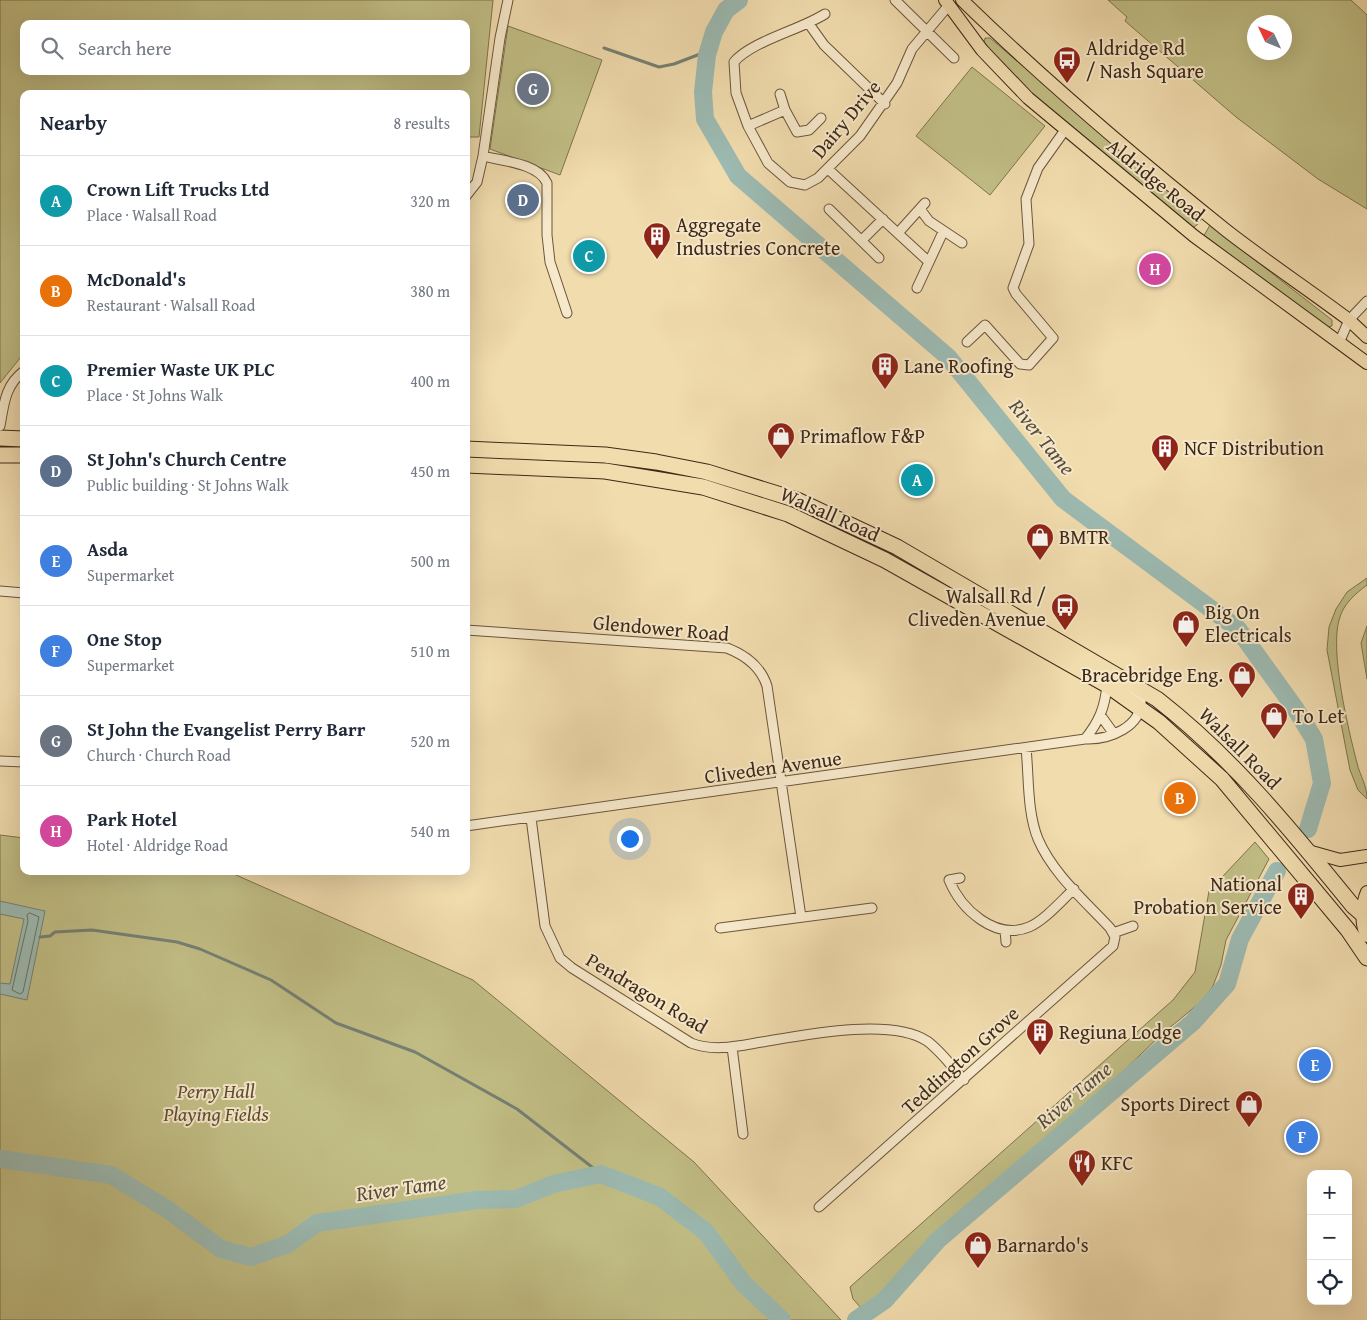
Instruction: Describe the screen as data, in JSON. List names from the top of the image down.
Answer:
{
  "streets": {
    "highway": ["Walsall Road"],
    "main road": ["Aldridge Road"],
    "street": [
      "Dairy Drive",
      "Glendower Road",
      "Cliveden Avenue",
      "Pendragon Road",
      "Teddington Grove"
    ]
  },
  "crossings": [
    ["Dairy Drive", "Aldridge Road"],
    ["Walsall Road", "Cliveden Avenue"],
    ["Glendower Road", "Cliveden Avenue"],
    ["Cliveden Avenue", "Pendragon Road"],
    ["Pendragon Road", "Teddington Grove"]
  ],
  "water": ["River Tame"],
  "parks": ["Perry Hall Playing Fields"],
  "places": {
    "bus stop": ["Aldridge Rd / Nash Square", "Walsall Rd / Cliveden Avenue"],
    "building": [
      "Aggregate Industries Concrete",
      "Lane Roofing",
      "NCF Distribution",
      "National Probation Service",
      "Regiuna Lodge"
    ],
    "shop": [
      "Primaflow F&P",
      "BMTR",
      "Big On Electricals",
      "Bracebridge Eng.",
      "To Let",
      "Sports Direct",
      "Barnardo's"
    ],
    "restaurant": ["KFC"]
  },
  "north": "top left",
  "page": {
    "search": "Search here",
    "pins": [
      "G",
      "D",
      "C",
      "H",
      "A",
      "B",
      "E",
      "F"
    ],
    "heading": ["Nearby", "8 results"],
    "list": [
      {
        "mark": "A",
        "name": "Crown Lift Trucks Ltd",
        "note": "Place · Walsall Road",
        "value": "320 m"
      },
      {
        "mark": "B",
        "name": "McDonald's",
        "note": "Restaurant · Walsall Road",
        "value": "380 m"
      },
      {
        "mark": "C",
        "name": "Premier Waste UK PLC",
        "note": "Place · St Johns Walk",
        "value": "400 m"
      },
      {
        "mark": "D",
        "name": "St John's Church Centre",
        "note": "Public building · St Johns Walk",
        "value": "450 m"
      },
      {
        "mark": "E",
        "name": "Asda",
        "note": "Supermarket",
        "value": "500 m"
      },
      {
        "mark": "F",
        "name": "One Stop",
        "note": "Supermarket",
        "value": "510 m"
      },
      {
        "mark": "G",
        "name": "St John the Evangelist Perry Barr",
        "note": "Church · Church Road",
        "value": "520 m"
      },
      {
        "mark": "H",
        "name": "Park Hotel",
        "note": "Hotel · Aldridge Road",
        "value": "540 m"
      }
    ],
    "map_buttons": ["+", "−"]
  }
}
